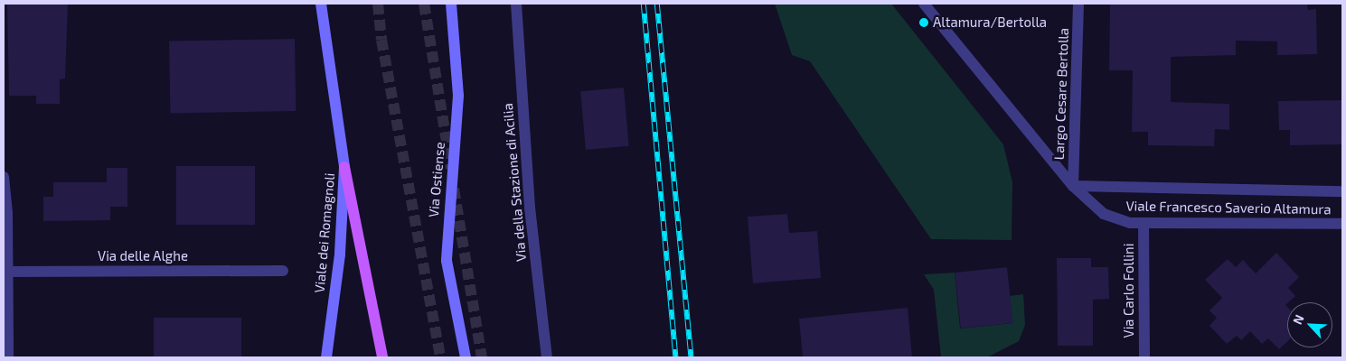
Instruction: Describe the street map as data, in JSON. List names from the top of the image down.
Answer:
{
  "streets": {
    "main road": ["Via Ostiense", "Viale dei Romagnoli"],
    "street": [
      "Largo Cesare Bertolla",
      "Via della Stazione di Acilia",
      "Viale Francesco Saverio Altamura",
      "Via delle Alghe",
      "Via Carlo Follini"
    ]
  },
  "crossings": [
    ["Largo Cesare Bertolla", "Viale Francesco Saverio Altamura"],
    ["Viale Francesco Saverio Altamura", "Via Carlo Follini"]
  ],
  "places": ["Altamura/Bertolla"],
  "north": "top left"
}
